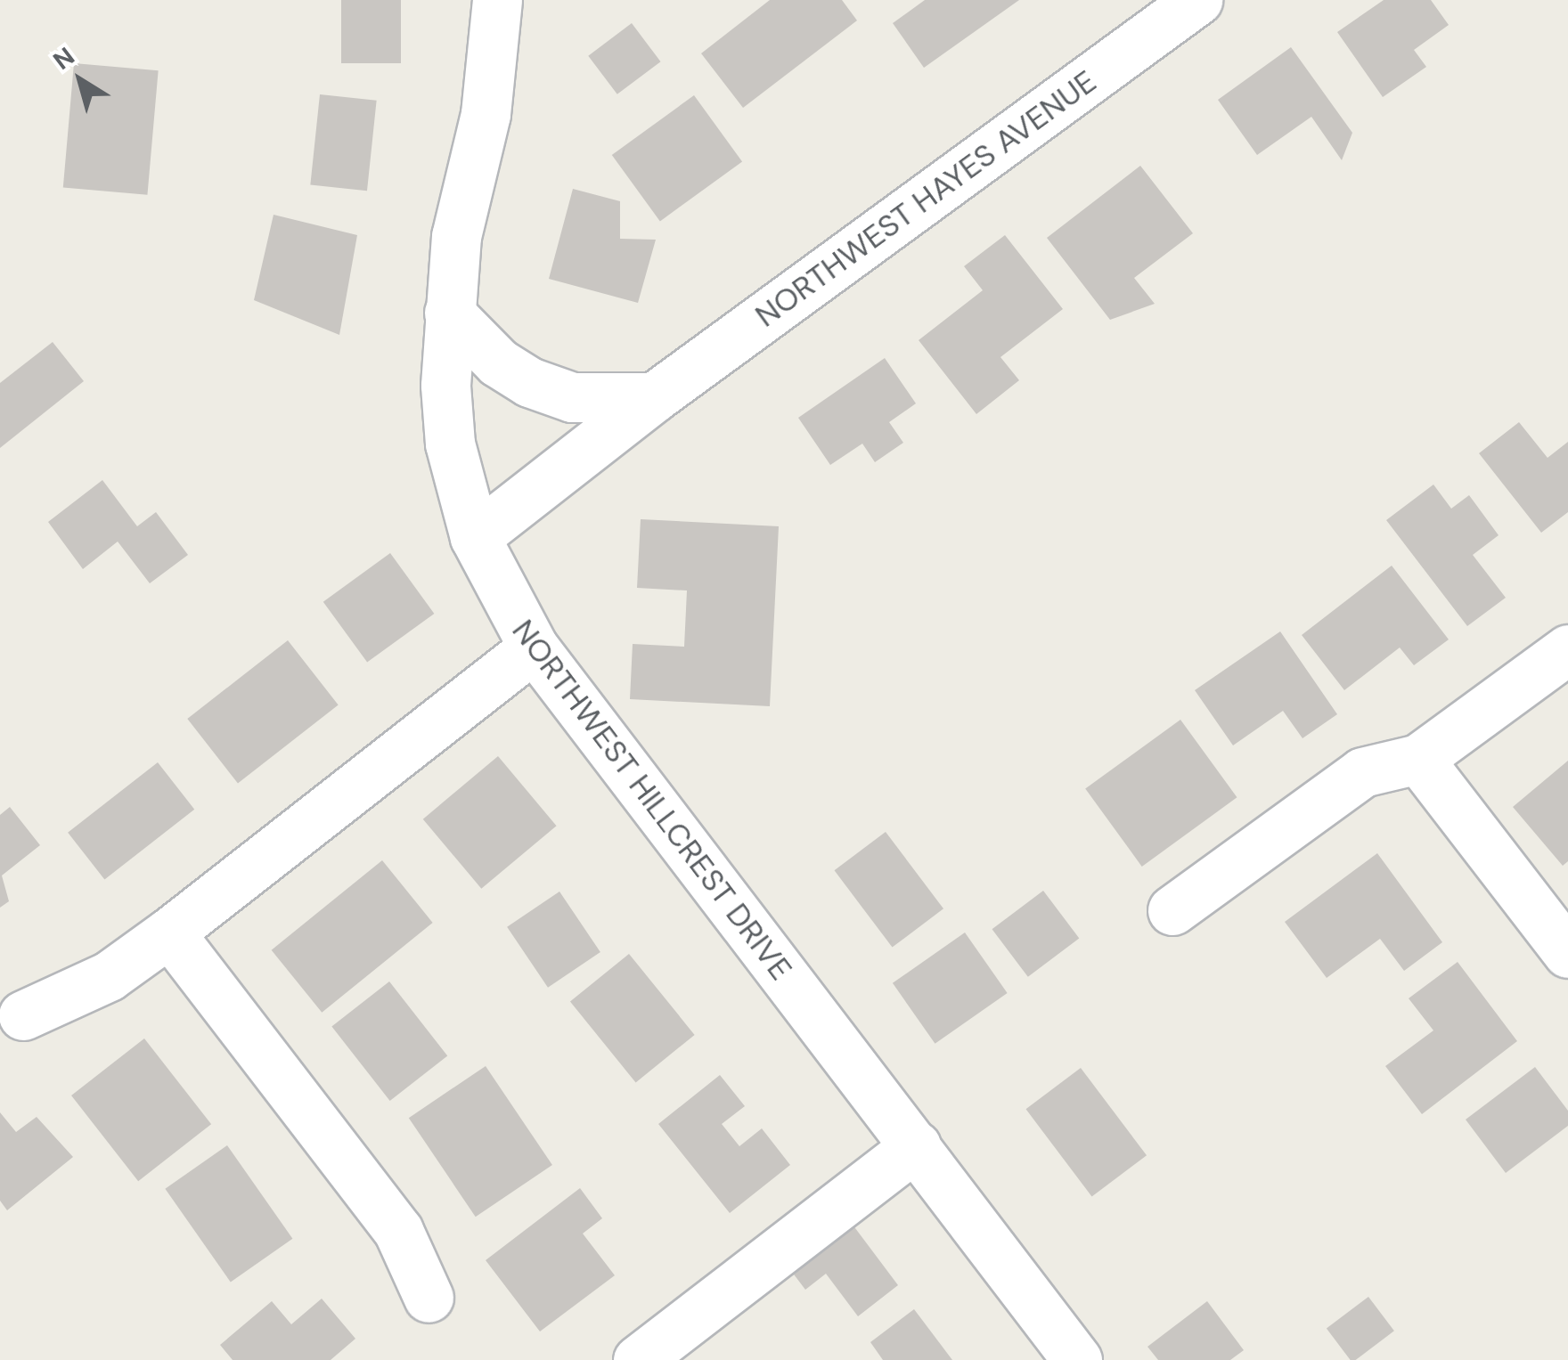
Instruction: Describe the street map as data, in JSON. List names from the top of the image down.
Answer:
{
  "streets": {
    "street": ["NORTHWEST HAYES AVENUE", "NORTHWEST HILLCREST DRIVE"]
  },
  "crossings": [
    ["NORTHWEST HAYES AVENUE", "NORTHWEST HILLCREST DRIVE"]
  ],
  "north": "top left"
}
